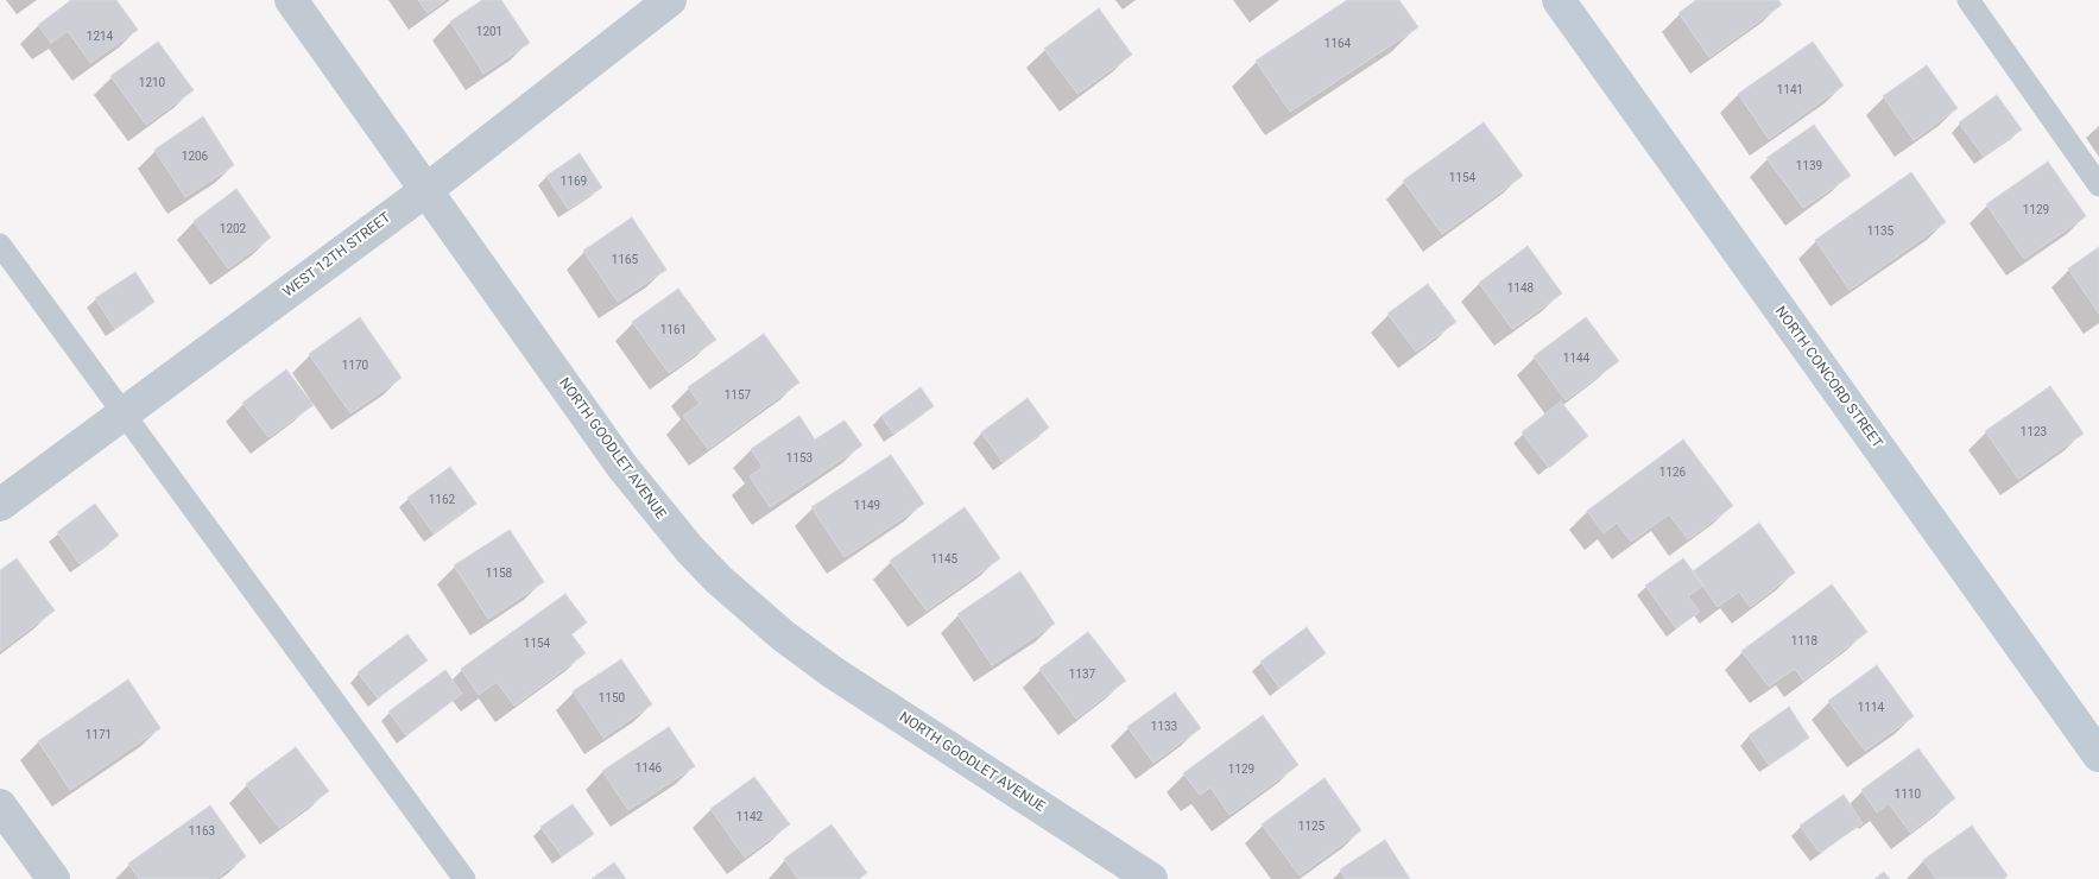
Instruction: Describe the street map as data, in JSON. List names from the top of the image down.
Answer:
{
  "streets": {
    "main road": ["NORTH CONCORD STREET"],
    "street": ["WEST 12TH STREET", "NORTH GOODLET AVENUE"]
  },
  "crossings": [
    ["WEST 12TH STREET", "NORTH GOODLET AVENUE"]
  ],
  "house_numbers": [
    "1201",
    "1214",
    "1164",
    "1210",
    "1141",
    "1206",
    "1139",
    "1154",
    "1169",
    "1129",
    "1202",
    "1135",
    "1165",
    "1148",
    "1161",
    "1144",
    "1170",
    "1157",
    "1123",
    "1153",
    "1126",
    "1162",
    "1149",
    "1145",
    "1158",
    "1118",
    "1154",
    "1137",
    "1150",
    "1114",
    "1133",
    "1171",
    "1146",
    "1129",
    "1110",
    "1142",
    "1125",
    "1163"
  ]
}
